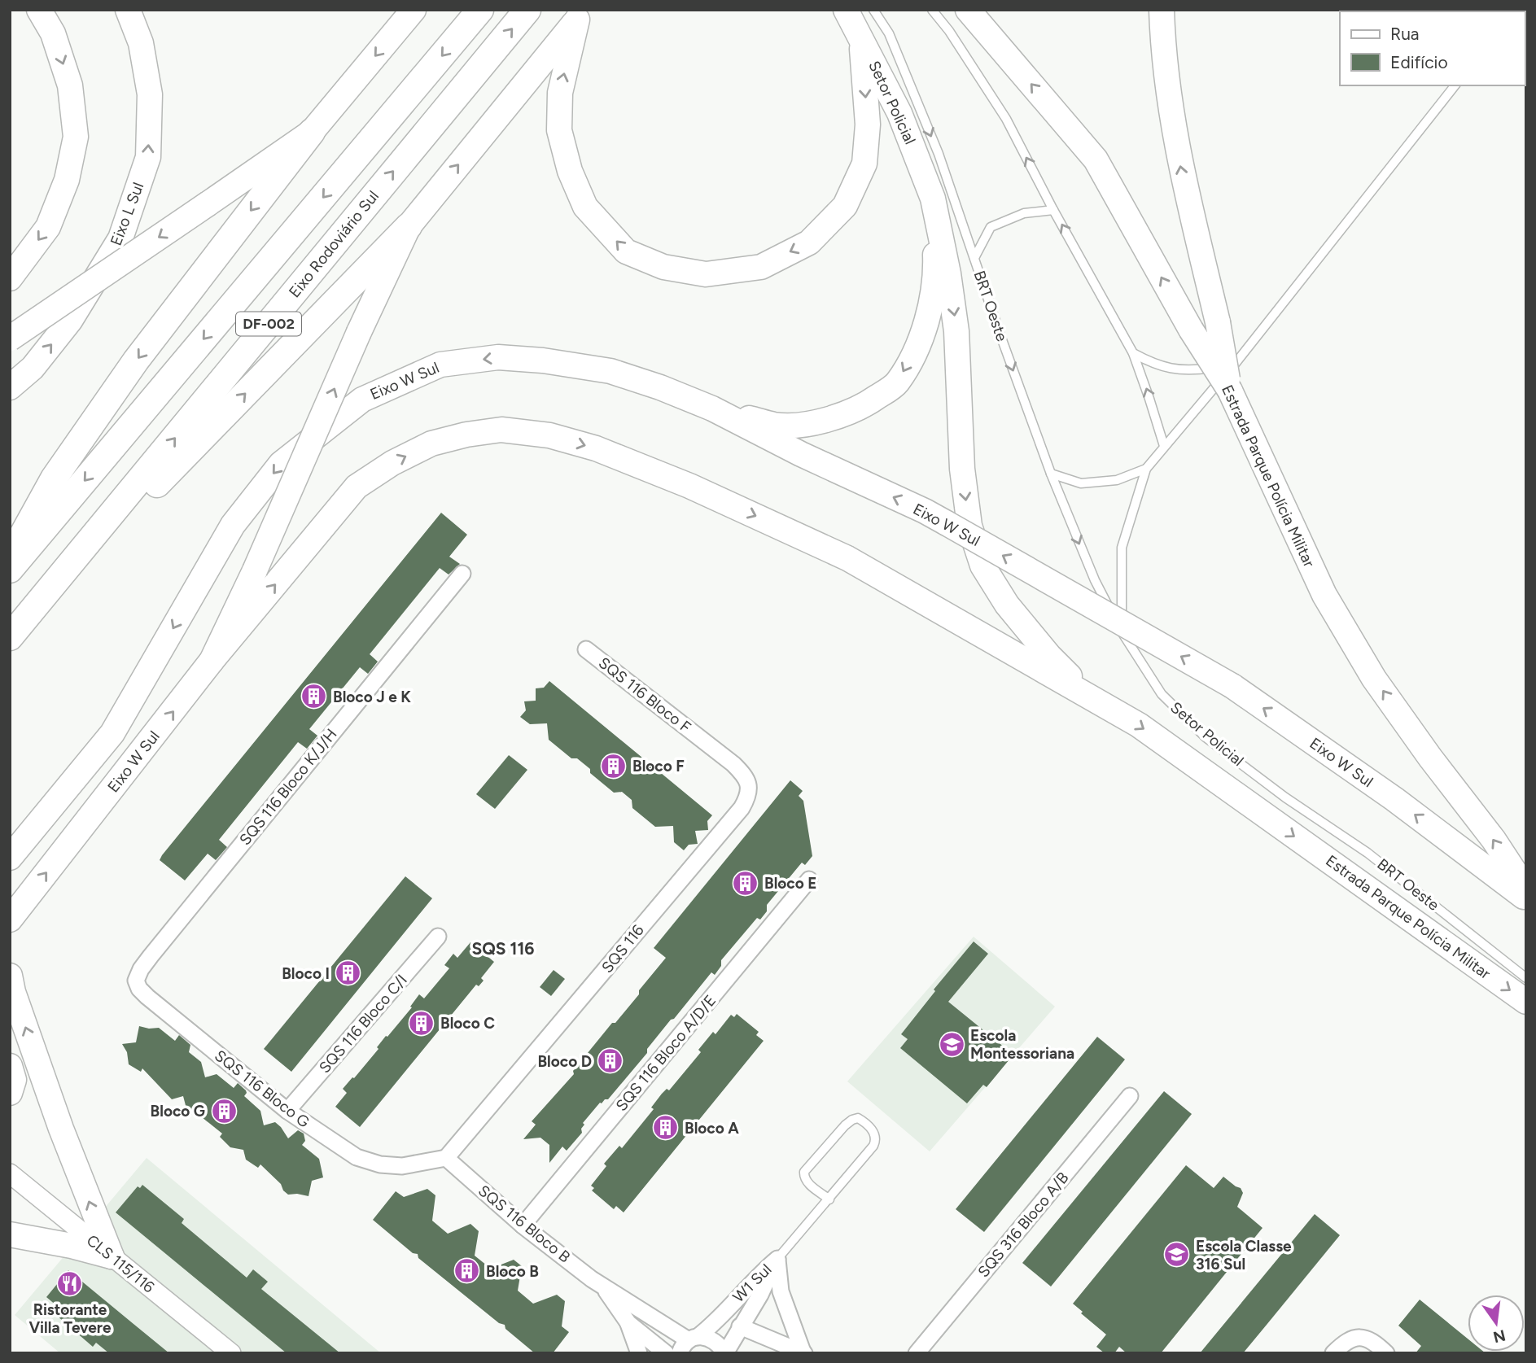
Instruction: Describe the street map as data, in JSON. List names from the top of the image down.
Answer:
{
  "streets": {
    "highway": ["Eixo Rodoviário Sul", "DF-002"],
    "main road": [
      "Setor Policial",
      "Eixo L Sul",
      "Eixo W Sul",
      "Estrada Parque Polícia Militar"
    ],
    "street": [
      "SQS 116 Bloco F",
      "SQS 116 Bloco K/J/H",
      "SQS 116",
      "SQS 116 Bloco C/I",
      "SQS 116 Bloco A/D/E",
      "SQS 116 Bloco G",
      "SQS 116 Bloco B",
      "SQS 316 Bloco A/B",
      "CLS 115/116",
      "W1 Sul"
    ],
    "lane": ["BRT Oeste"]
  },
  "crossings": [
    ["Setor Policial", "BRT Oeste"],
    ["SQS 116 Bloco F", "SQS 116"],
    ["SQS 116 Bloco K/J/H", "SQS 116 Bloco G"],
    ["SQS 116", "SQS 116 Bloco G"],
    ["SQS 116", "SQS 116 Bloco B"],
    ["SQS 116 Bloco C/I", "SQS 116 Bloco G"],
    ["SQS 116 Bloco A/D/E", "SQS 116 Bloco B"],
    ["SQS 116 Bloco G", "SQS 116 Bloco B"],
    ["SQS 116 Bloco B", "W1 Sul"]
  ],
  "one_way": ["BRT Oeste"],
  "districts": ["SQS 116"],
  "places": {
    "building": [
      "Bloco J e K",
      "Bloco F",
      "Bloco E",
      "Bloco I",
      "Bloco C",
      "Bloco D",
      "Bloco G",
      "Bloco A",
      "Bloco B"
    ],
    "school or university": ["Escola Montessoriana", "Escola Classe 316 Sul"],
    "restaurant": ["Ristorante Villa Tevere"]
  },
  "legend": ["Rua", "Edifício"],
  "north": "bottom"
}
